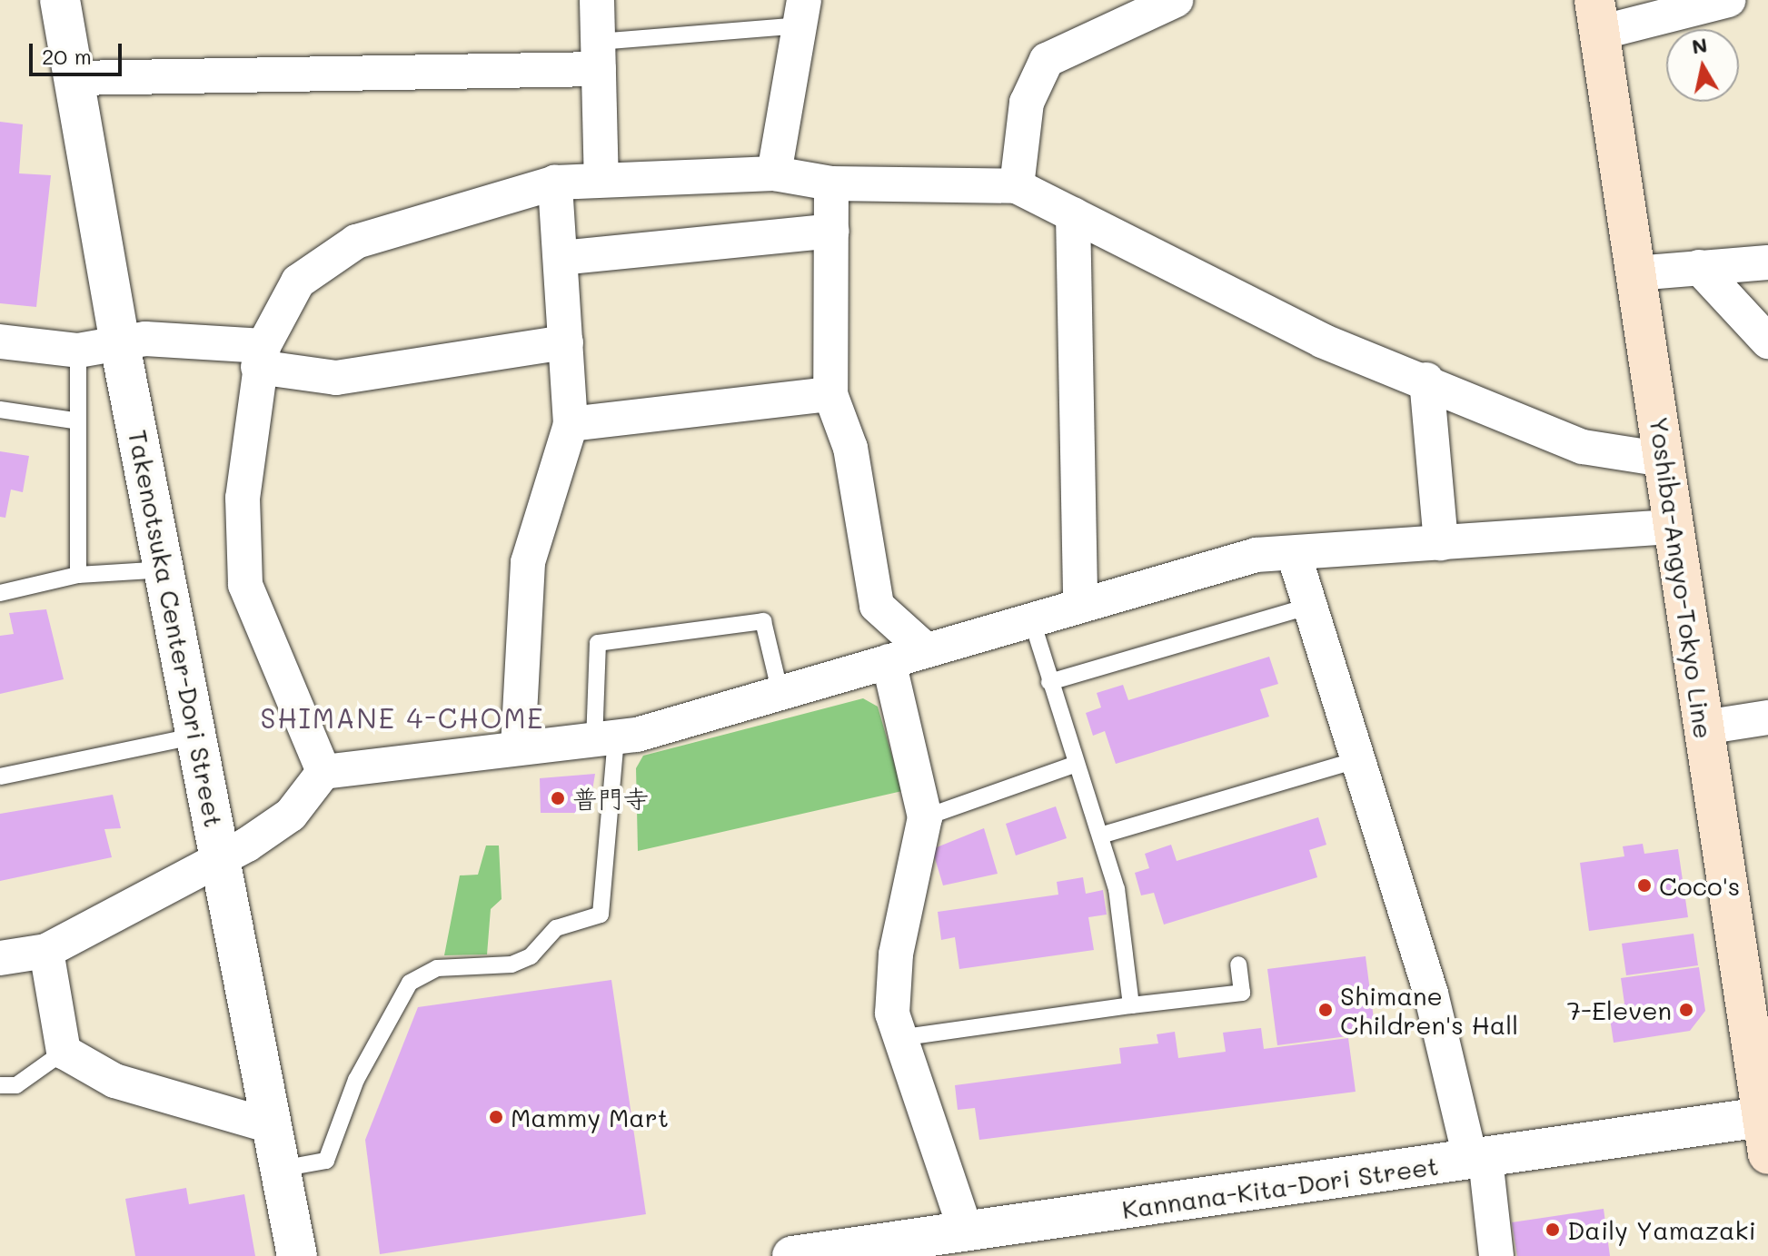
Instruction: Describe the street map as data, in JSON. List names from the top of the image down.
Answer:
{
  "streets": {
    "main road": ["Yoshiba-Angyo-Tokyo Line"],
    "street": ["Takenotsuka Center-Dori Street", "Kannana-Kita-Dori Street"]
  },
  "crossings": [
    ["Yoshiba-Angyo-Tokyo Line", "Kannana-Kita-Dori Street"]
  ],
  "districts": ["SHIMANE 4-CHOME"],
  "places": [
    "普門寺",
    "Coco's",
    "Shimane Children's Hall",
    "7-Eleven",
    "Mammy Mart",
    "Daily Yamazaki"
  ],
  "scale_bar": "20 m",
  "north": "top"
}
